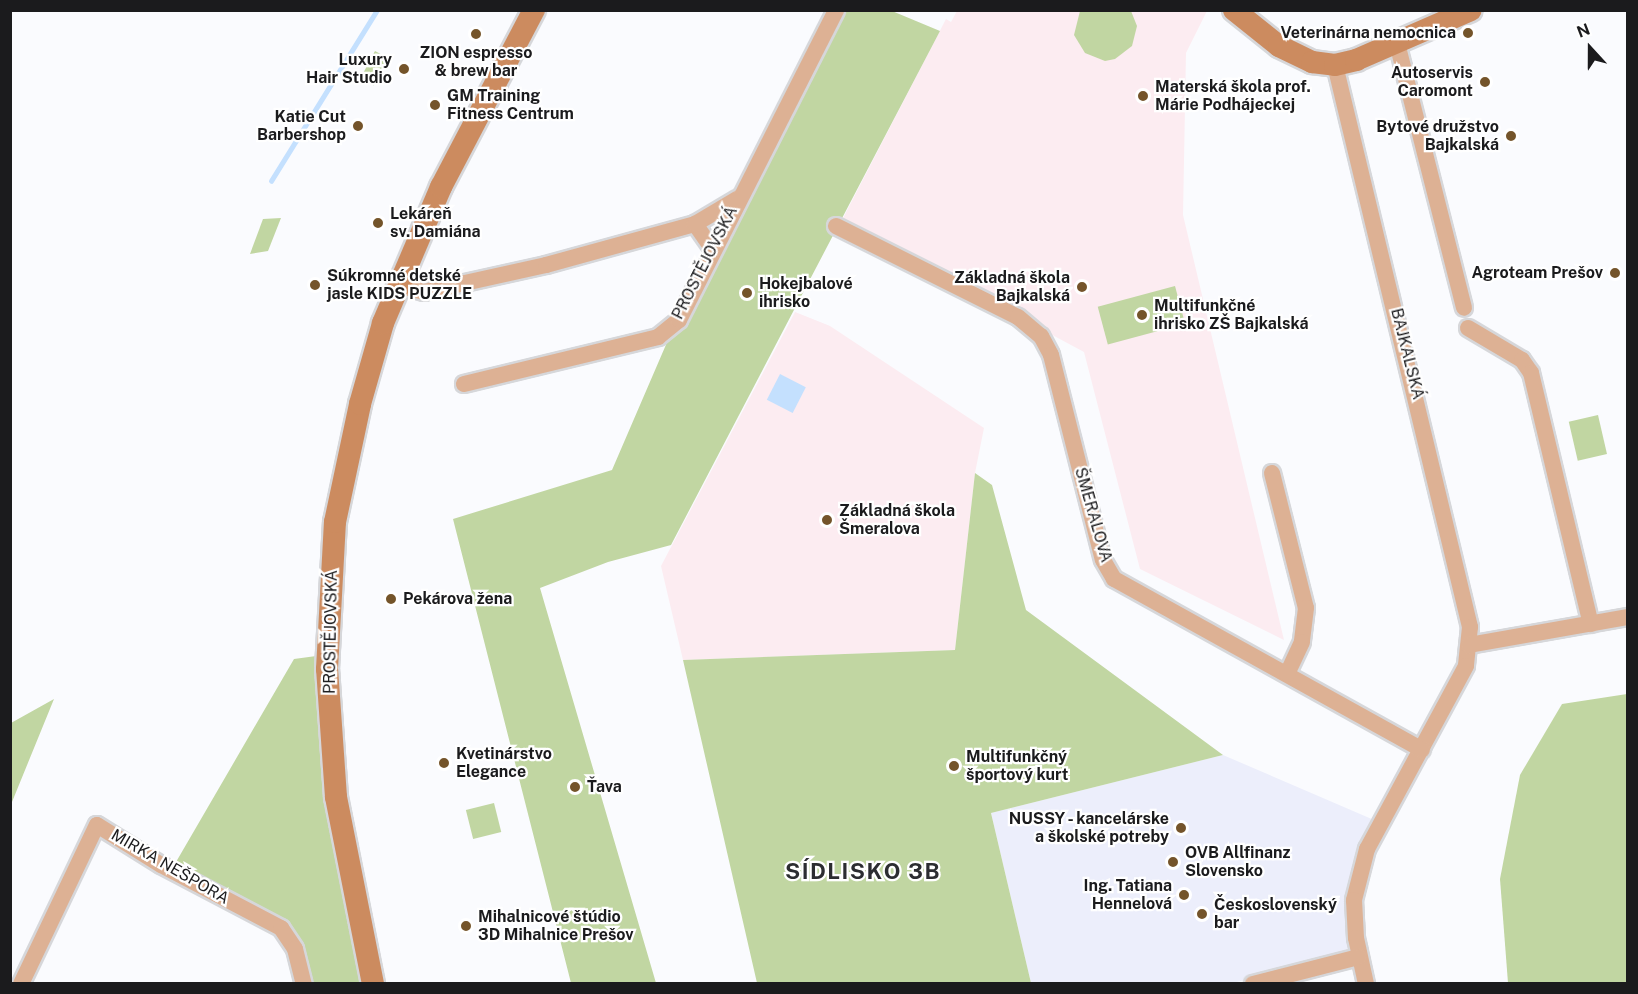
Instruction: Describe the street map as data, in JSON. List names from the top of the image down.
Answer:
{
  "streets": {
    "street": [
      "PROSTĚJOVSKÁ",
      "BAJKALSKÁ",
      "ŠMERALOVA",
      "MIRKA NEŠPORA"
    ]
  },
  "crossings": [
    ["BAJKALSKÁ", "ŠMERALOVA"]
  ],
  "districts": ["SÍDLISKO 3B"],
  "places": [
    "Veterinárna nemocnica",
    "ZION espresso & brew bar",
    "Luxury Hair Studio",
    "Autoservis Caromont",
    "Materská škola prof. Márie Podhájeckej",
    "GM Training Fitness Centrum",
    "Katie Cut Barbershop",
    "Bytové družstvo Bajkalská",
    "Lekáreň sv. Damiána",
    "Agroteam Prešov",
    "Súkromné detské jasle KIDS PUZZLE",
    "Základná škola Bajkalská",
    "Hokejbalové ihrisko",
    "Multifunkčné ihrisko ZŠ Bajkalská",
    "Základná škola Šmeralova",
    "Pekárova žena",
    "Kvetinárstvo Elegance",
    "Multifunkčný športový kurt",
    "Ťava",
    "NUSSY - kancelárske a školské potreby",
    "OVB Allfinanz Slovensko",
    "Ing. Tatiana Hennelová",
    "Československý bar",
    "Mihalnicové štúdio 3D Mihalnice Prešov"
  ],
  "north": "top"
}
